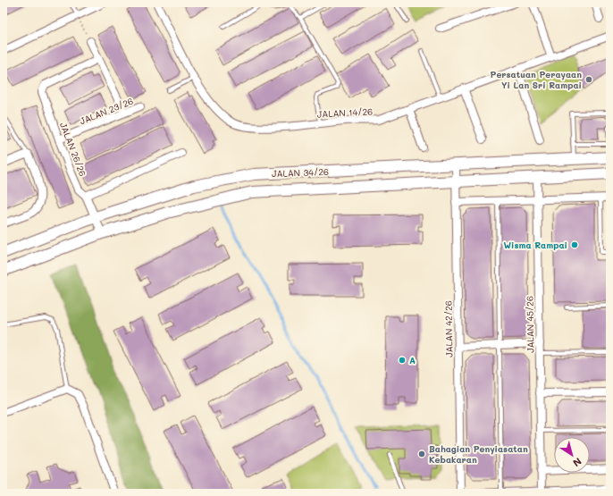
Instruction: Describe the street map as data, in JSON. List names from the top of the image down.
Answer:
{
  "streets": {
    "main road": ["JALAN 34/26"],
    "street": [
      "JALAN 23/26",
      "JALAN 14/26",
      "JALAN 26/26",
      "JALAN 45/26",
      "JALAN 42/26"
    ]
  },
  "crossings": [
    ["JALAN 23/26", "JALAN 26/26"],
    ["JALAN 26/26", "JALAN 34/26"],
    ["JALAN 34/26", "JALAN 45/26"],
    ["JALAN 34/26", "JALAN 42/26"]
  ],
  "places": [
    "Persatuan Perayaan Yi Lan Sri Rampai",
    "Wisma Rampai",
    "A",
    "Bahagian Penyiasatan Kebakaran"
  ],
  "north": "bottom right"
}
